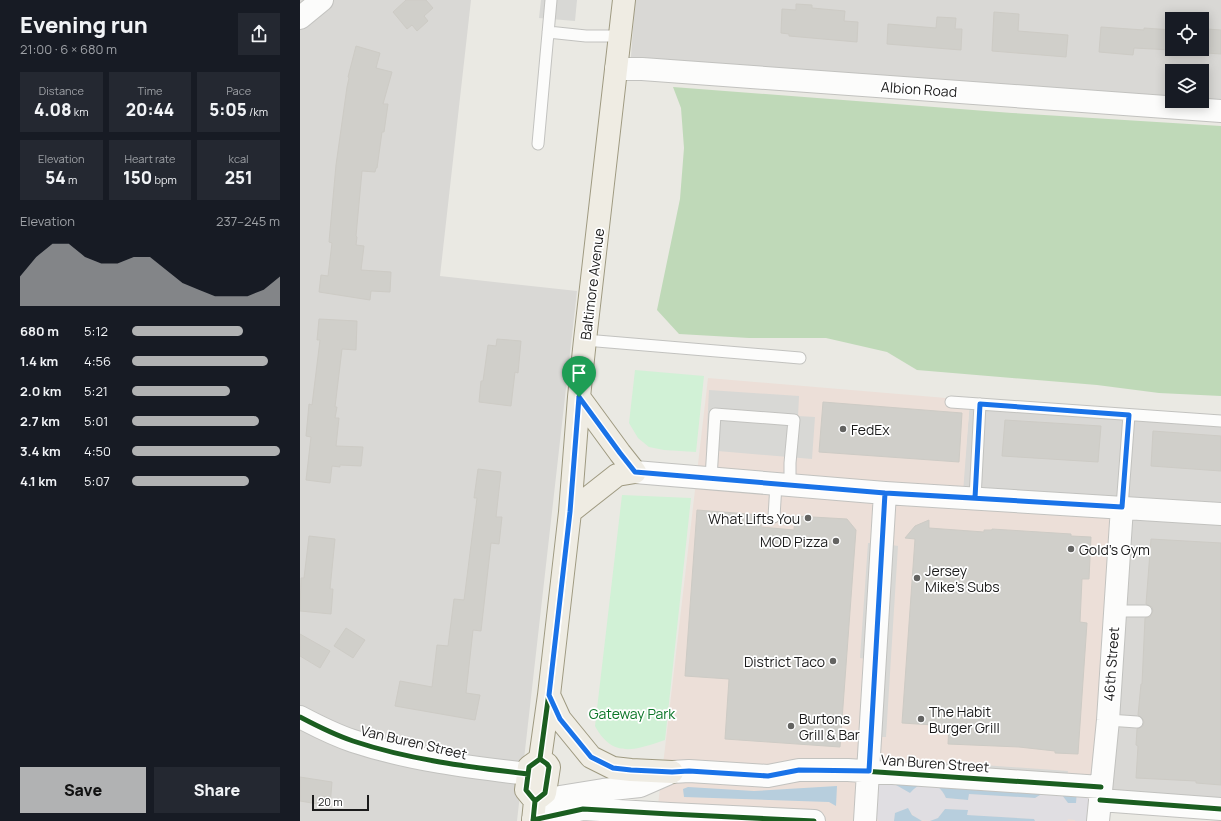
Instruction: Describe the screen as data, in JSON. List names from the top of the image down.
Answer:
{
  "streets": {
    "main road": ["Baltimore Avenue"],
    "street": ["Albion Road", "46th Street", "Van Buren Street"]
  },
  "crossings": [
    ["Albion Road", "Baltimore Avenue"],
    ["Baltimore Avenue", "Van Buren Street"],
    ["46th Street", "Van Buren Street"]
  ],
  "parks": ["Gateway Park"],
  "places": [
    "FedEx",
    "What Lifts You",
    "MOD Pizza",
    "Gold's Gym",
    "Jersey Mike's Subs",
    "District Taco",
    "The Habit Burger Grill",
    "Burtons Grill & Bar"
  ],
  "scale_bar": "20 m",
  "page": {
    "heading": ["Evening run", "21:00 · 6 × 680 m"],
    "stats": [
      ["Distance", "4.08 km"],
      ["Time", "20:44"],
      ["Pace", "5:05 /km"],
      ["Elevation", "54 m"],
      ["Heart rate", "150 bpm"],
      ["kcal", "251"]
    ],
    "chart": ["Elevation", "237–245 m"],
    "list": [
      {
        "name": "680 m",
        "note": "5:12"
      },
      {
        "name": "1.4 km",
        "note": "4:56"
      },
      {
        "name": "2.0 km",
        "note": "5:21"
      },
      {
        "name": "2.7 km",
        "note": "5:01"
      },
      {
        "name": "3.4 km",
        "note": "4:50"
      },
      {
        "name": "4.1 km",
        "note": "5:07"
      }
    ],
    "buttons": ["Save", "Share"],
    "scale": "20 m"
  }
}
